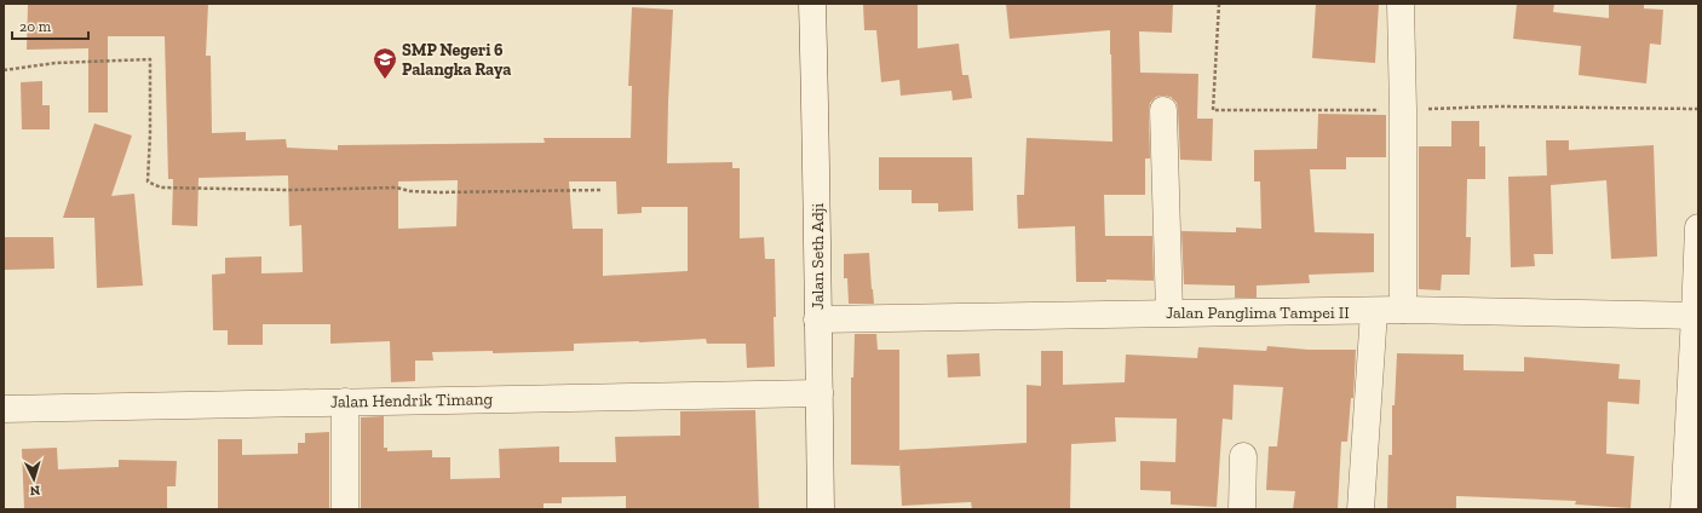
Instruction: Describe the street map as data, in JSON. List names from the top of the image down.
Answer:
{
  "streets": {
    "street": ["Jalan Seth Adji", "Jalan Panglima Tampei II", "Jalan Hendrik Timang"]
  },
  "crossings": [
    ["Jalan Seth Adji", "Jalan Panglima Tampei II"],
    ["Jalan Seth Adji", "Jalan Hendrik Timang"]
  ],
  "places": {
    "school or university": ["SMP Negeri 6 Palangka Raya"]
  },
  "scale_bar": "20 m",
  "north": "bottom"
}
